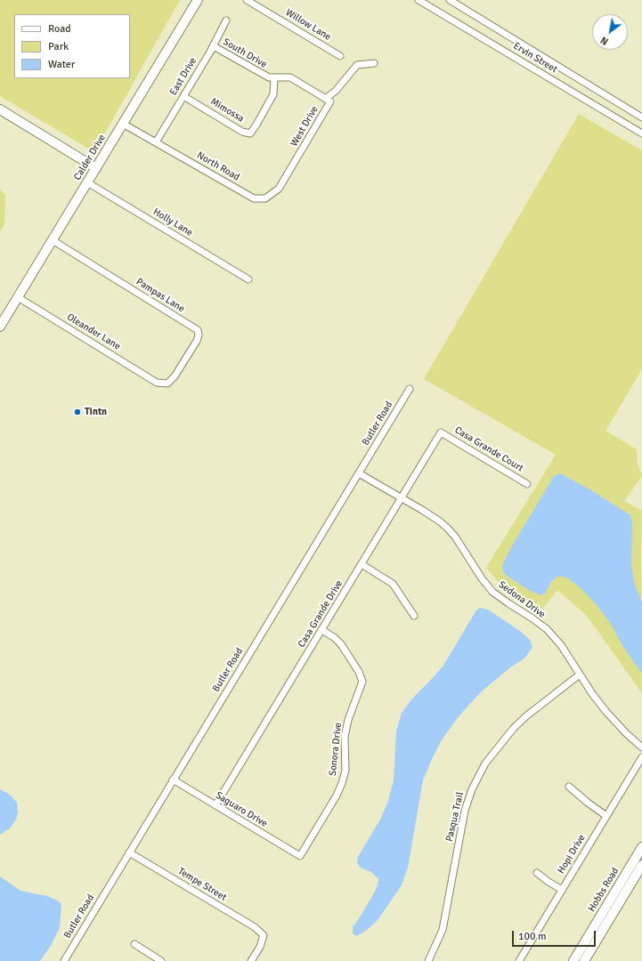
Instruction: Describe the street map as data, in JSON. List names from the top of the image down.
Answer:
{
  "streets": {
    "street": [
      "Willow Lane",
      "South Drive",
      "Ervin Street",
      "East Drive",
      "Mimossa",
      "West Drive",
      "Calder Drive",
      "North Road",
      "Holly Lane",
      "Pampas Lane",
      "Oleander Lane",
      "Butler Road",
      "Casa Grande Court",
      "Sedona Drive",
      "Casa Grande Drive",
      "Sonora Drive",
      "Saguaro Drive",
      "Pasqua Trail",
      "Hopi Drive",
      "Tempe Street",
      "Hobbs Road"
    ]
  },
  "crossings": [
    ["South Drive", "East Drive"],
    ["South Drive", "Mimossa"],
    ["East Drive", "Mimossa"],
    ["East Drive", "North Road"],
    ["West Drive", "North Road"],
    ["Calder Drive", "North Road"],
    ["Calder Drive", "Holly Lane"],
    ["Calder Drive", "Pampas Lane"],
    ["Calder Drive", "Oleander Lane"],
    ["Pampas Lane", "Oleander Lane"],
    ["Butler Road", "Sedona Drive"],
    ["Butler Road", "Saguaro Drive"],
    ["Butler Road", "Tempe Street"],
    ["Casa Grande Court", "Casa Grande Drive"],
    ["Sedona Drive", "Casa Grande Drive"],
    ["Sedona Drive", "Pasqua Trail"],
    ["Casa Grande Drive", "Sonora Drive"],
    ["Casa Grande Drive", "Saguaro Drive"],
    ["Sonora Drive", "Saguaro Drive"]
  ],
  "places": ["Tintn"],
  "legend": ["Road", "Park", "Water"],
  "scale_bar": "100 m",
  "north": "bottom left"
}
